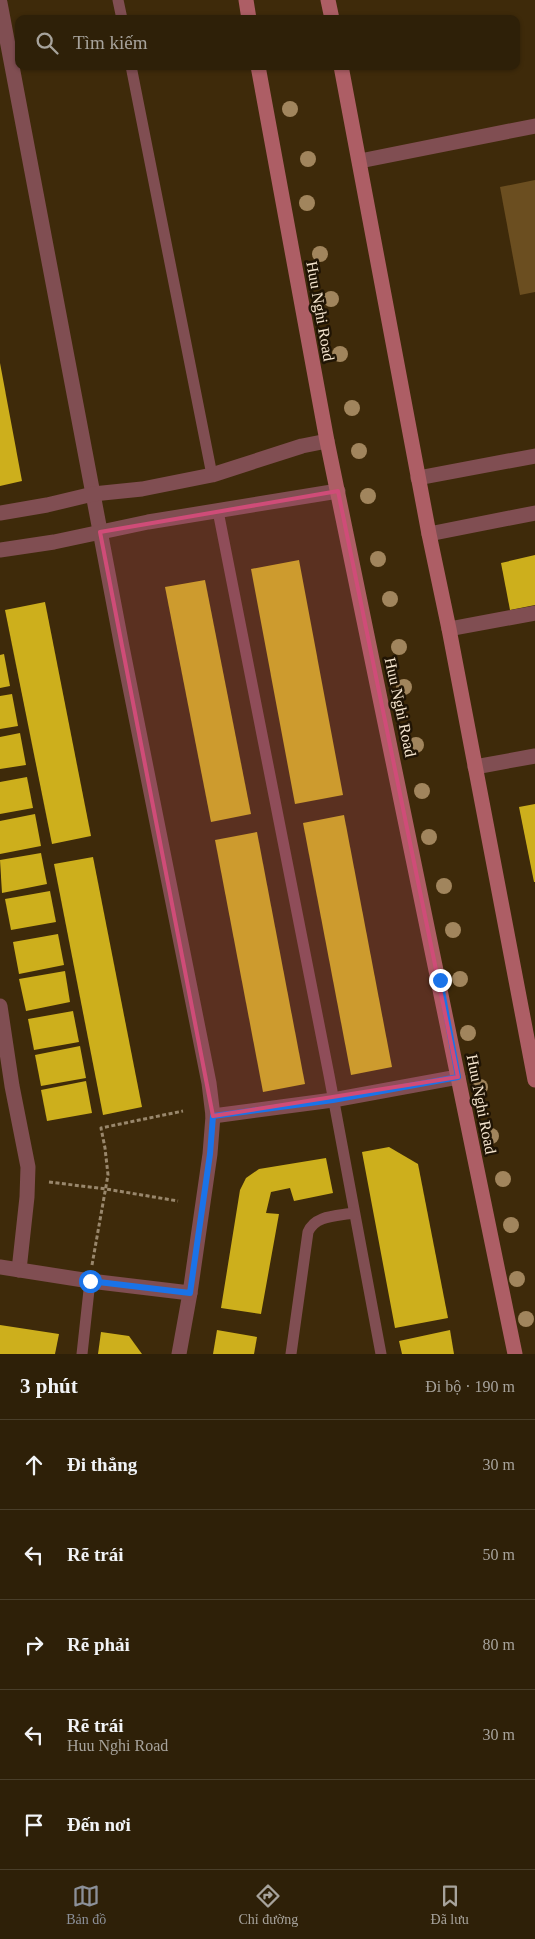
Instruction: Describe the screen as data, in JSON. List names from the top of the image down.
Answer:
{
  "streets": {
    "main road": ["Huu Nghi Road"]
  },
  "page": {
    "search": "Tìm kiếm",
    "heading": ["3 phút", "Đi bộ · 190 m"],
    "list": [
      ["Đi thẳng", "30 m"],
      ["Rẽ trái", "50 m"],
      ["Rẽ phải", "80 m"],
      ["Rẽ trái", "Huu Nghi Road", "30 m"],
      "Đến nơi"
    ],
    "nav": ["Bản đồ", "Chỉ đường", "Đã lưu"]
  }
}
